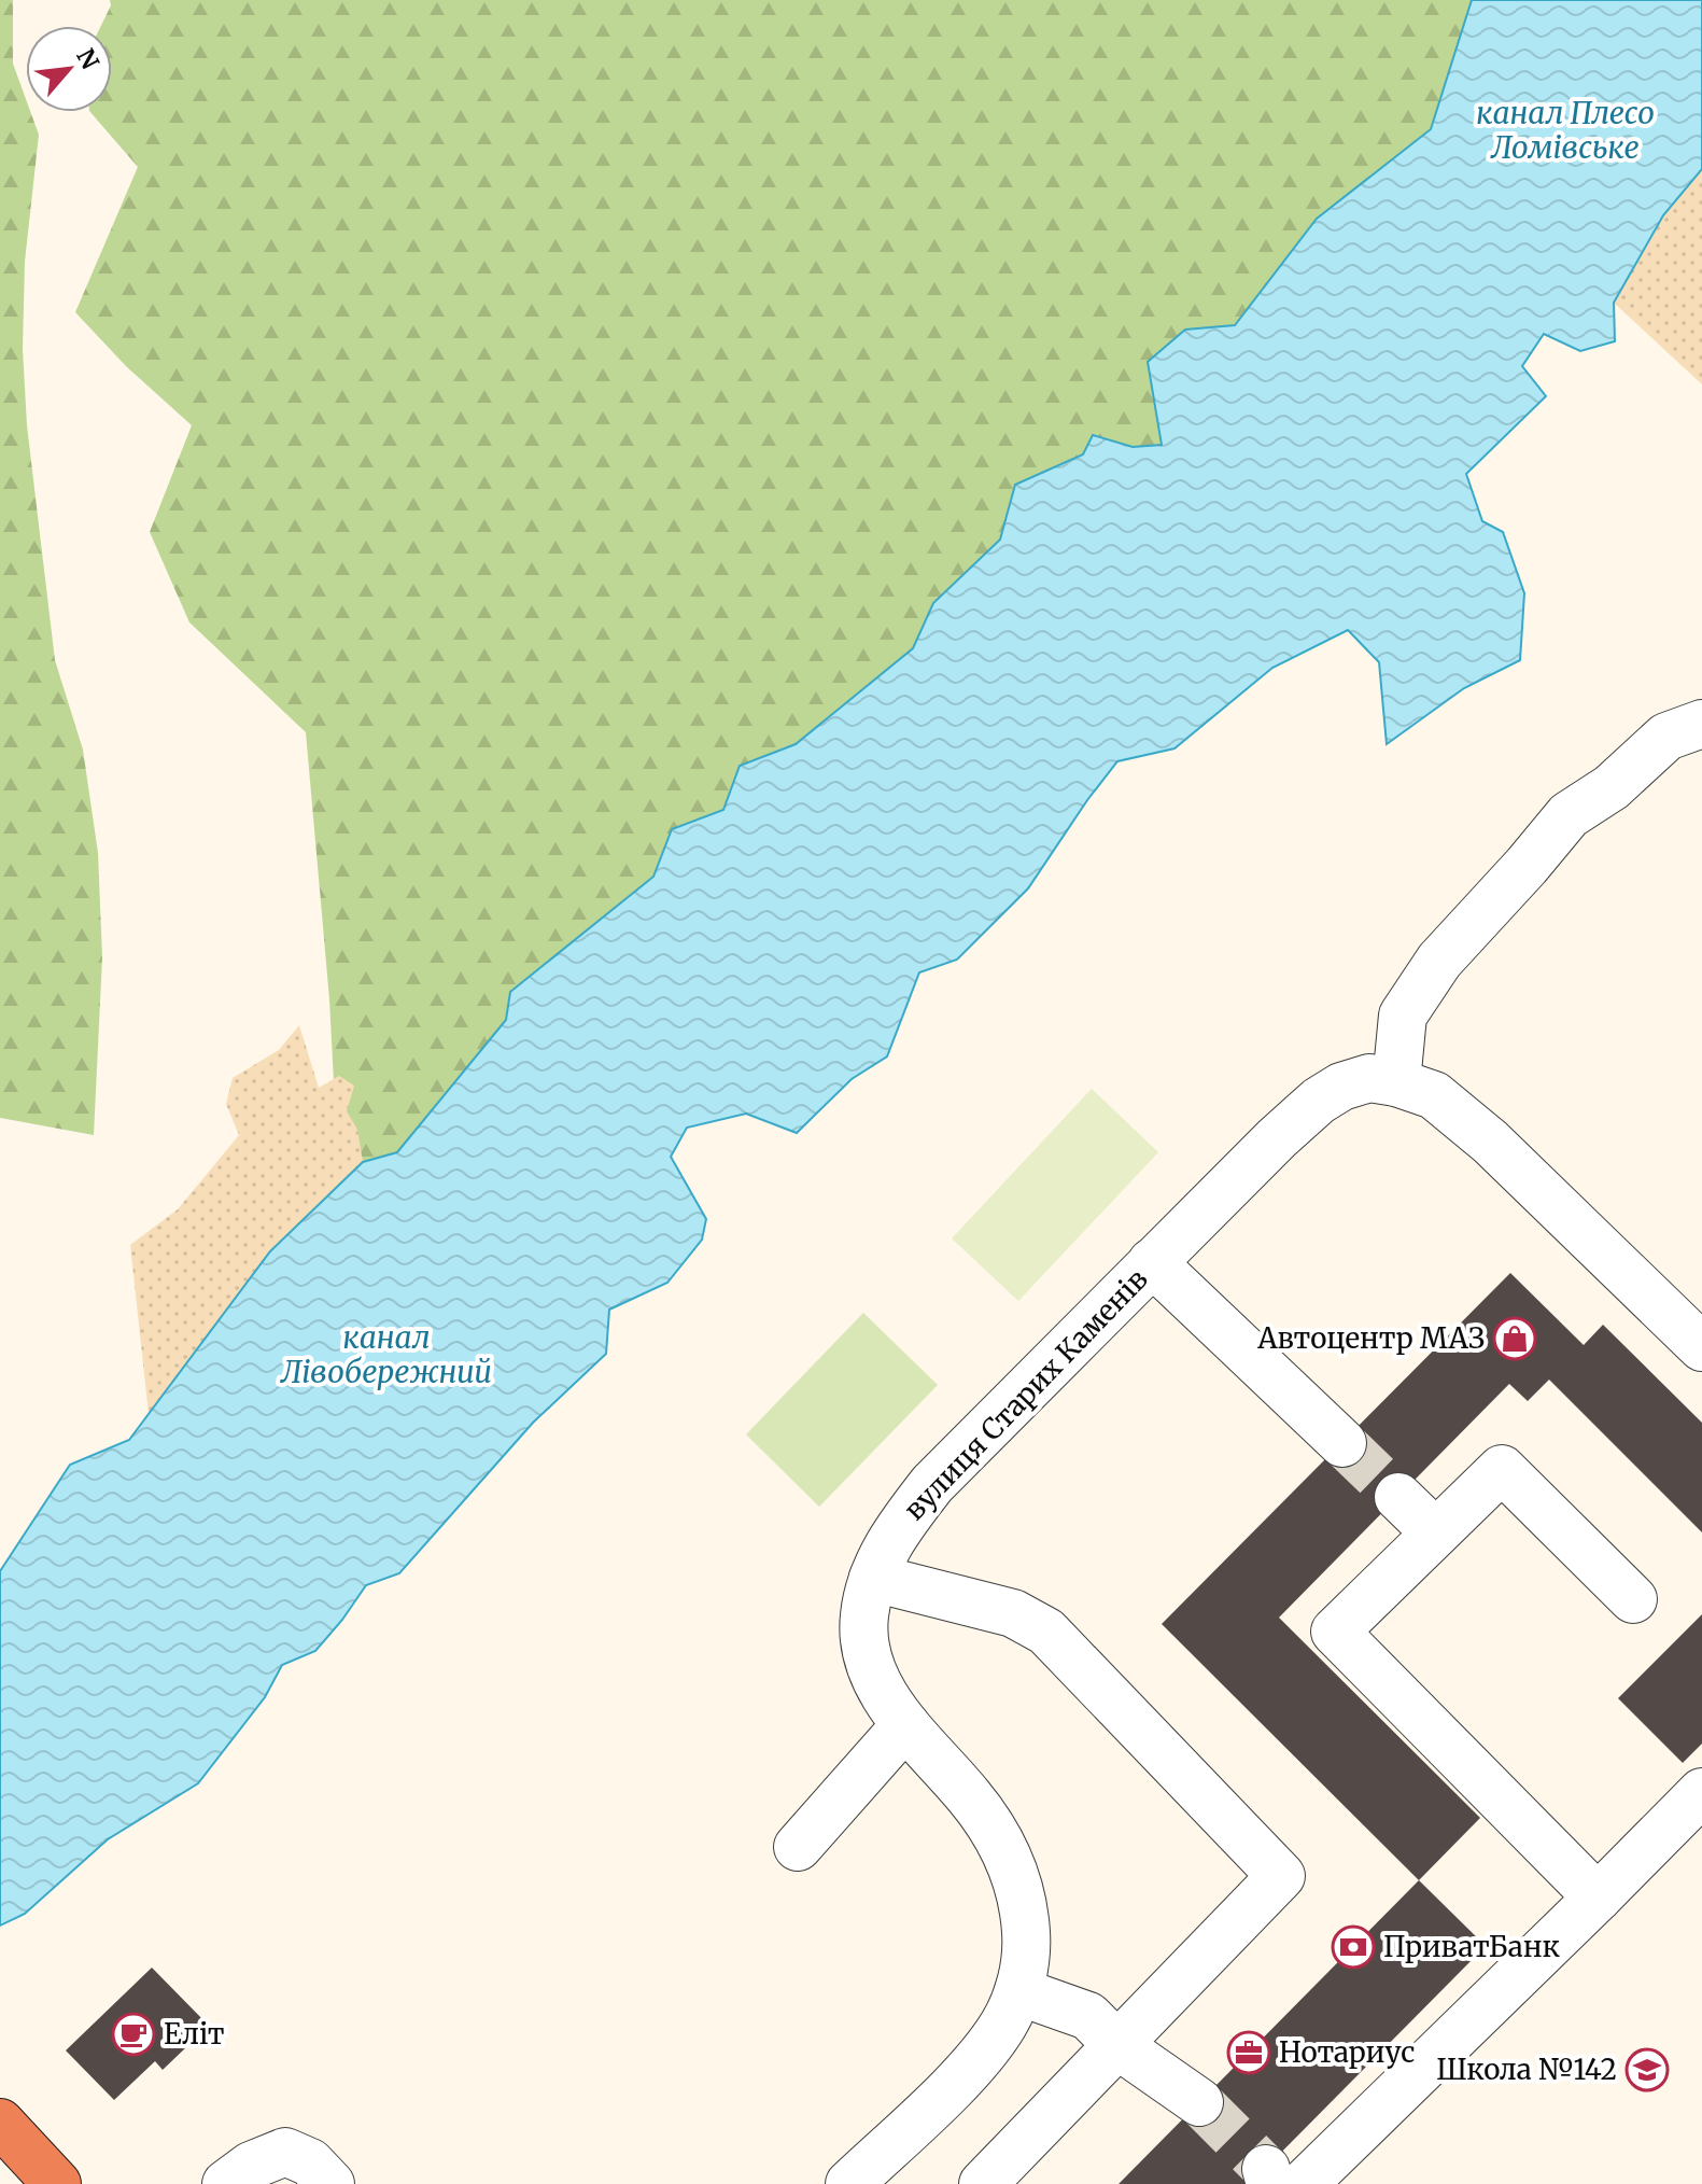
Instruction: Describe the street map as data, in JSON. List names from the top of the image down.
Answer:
{
  "streets": {
    "street": ["вулиця Старих Каменів"]
  },
  "water": ["канал Плесо Ломівське", "канал Лівобережний"],
  "places": {
    "shop": ["Автоцентр МАЗ"],
    "bank": ["ПриватБанк"],
    "cafe": ["Еліт"],
    "office": ["Нотариус"],
    "school or university": ["Школа №142"]
  },
  "north": "top right"
}
